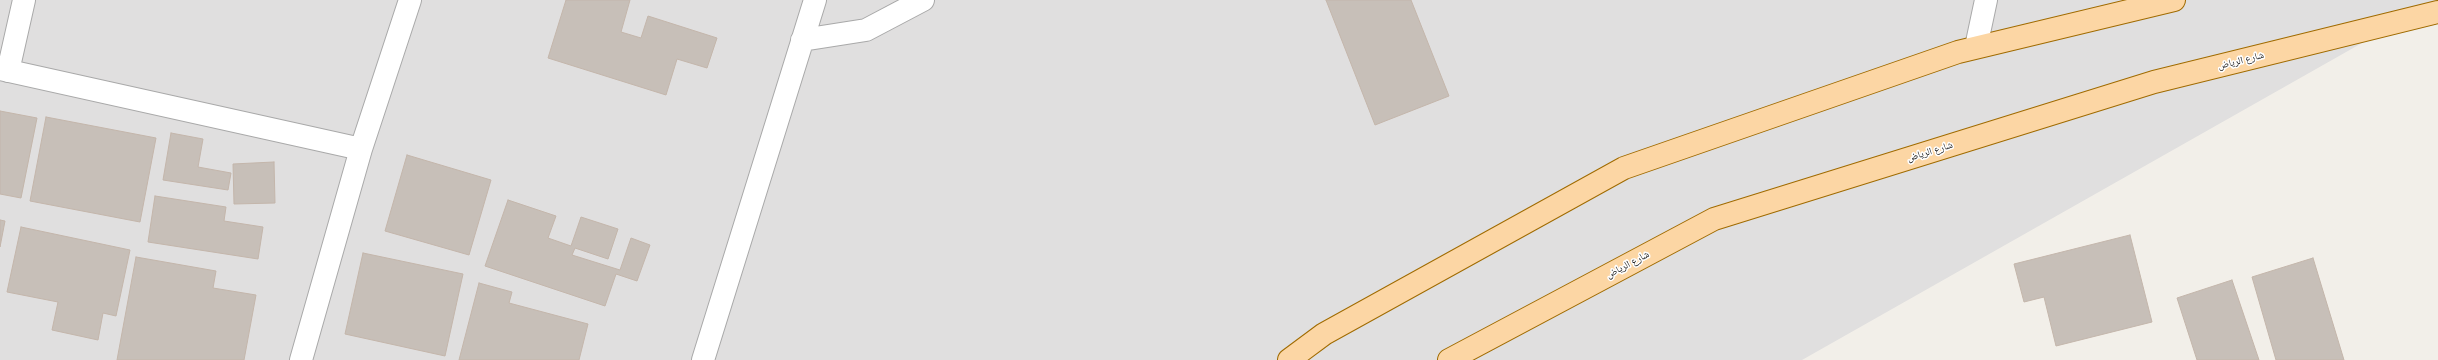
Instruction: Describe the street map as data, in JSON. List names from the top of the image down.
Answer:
{
  "streets": {
    "main road": ["شارع الرياض"]
  }
}
